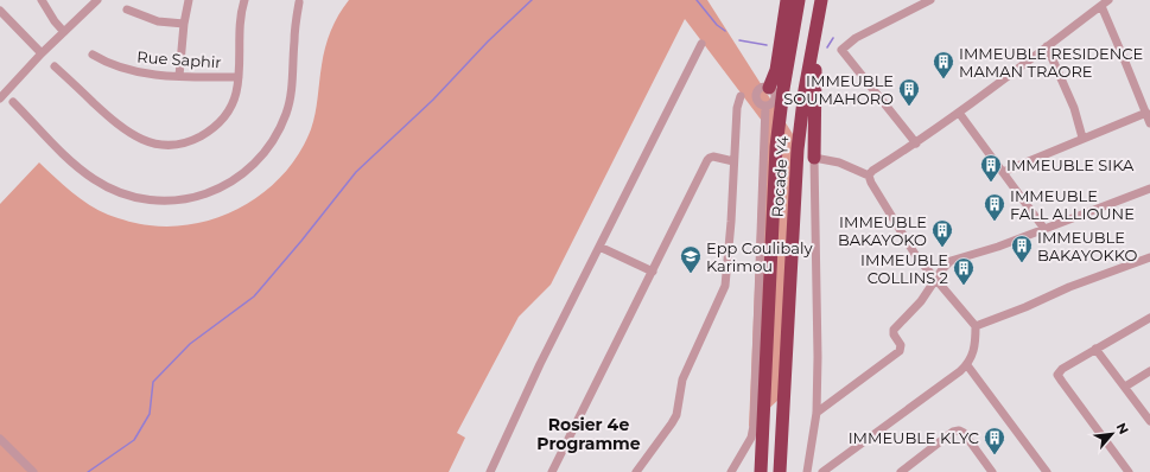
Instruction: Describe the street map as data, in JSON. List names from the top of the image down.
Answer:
{
  "streets": {
    "highway": ["Rocade Y4"],
    "street": ["Rue Saphir"]
  },
  "districts": ["Rosier 4e Programme"],
  "places": {
    "building": [
      "IMMEUBLE RESIDENCE MAMAN TRAORE",
      "IMMEUBLE SOUMAHORO",
      "IMMEUBLE SIKA",
      "IMMEUBLE FALL ALLIOUNE",
      "IMMEUBLE BAKAYOKO",
      "IMMEUBLE BAKAYOKKO",
      "IMMEUBLE COLLINS 2",
      "IMMEUBLE KLYC"
    ],
    "school or university": ["Epp Coulibaly Karimou"]
  },
  "north": "top right"
}
